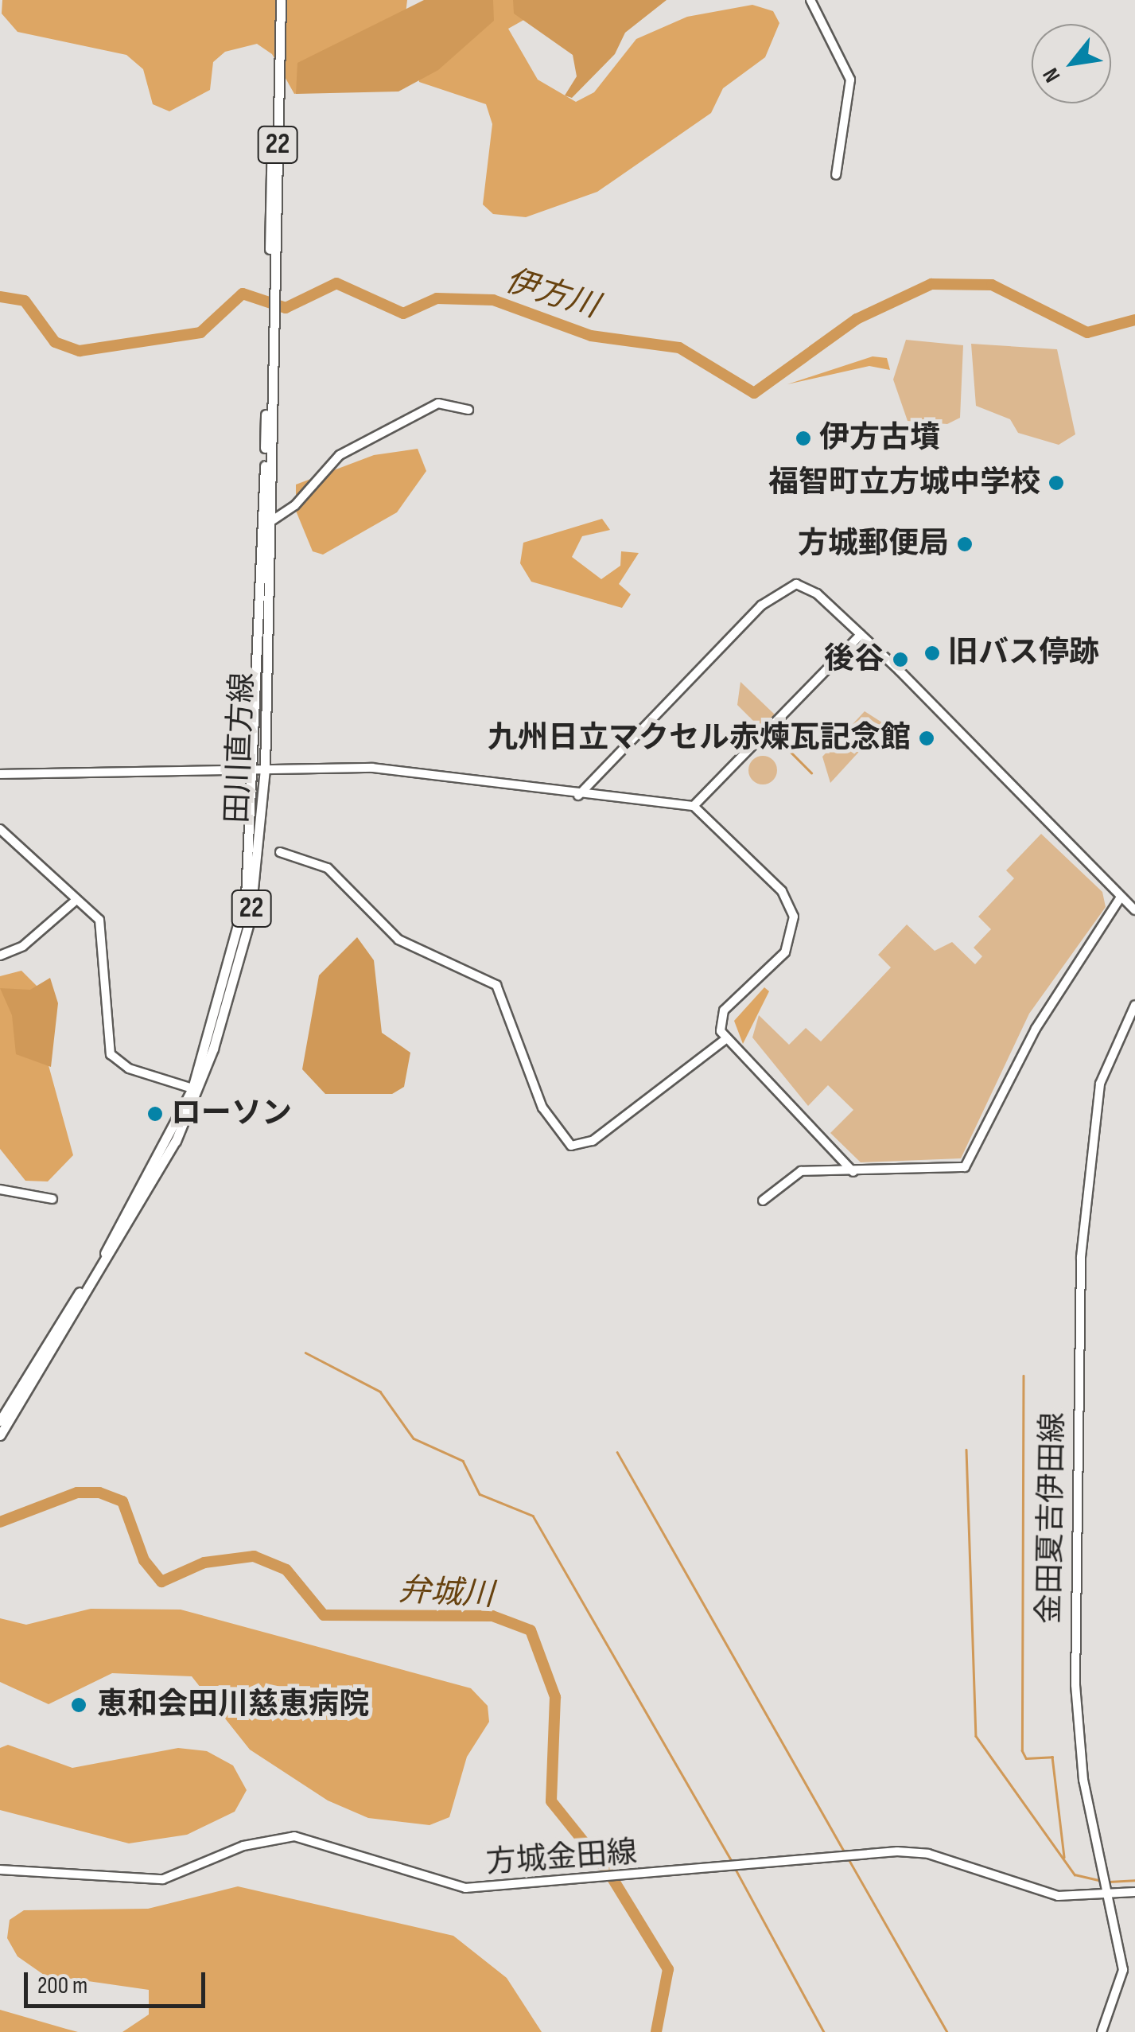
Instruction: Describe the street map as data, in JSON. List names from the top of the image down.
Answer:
{
  "streets": {
    "main road": ["22", "田川直方線"],
    "street": ["金田夏吉伊田線", "方城金田線"]
  },
  "crossings": [
    ["金田夏吉伊田線", "方城金田線"]
  ],
  "water": ["伊方川", "弁城川"],
  "places": [
    "伊方古墳",
    "福智町立方城中学校",
    "方城郵便局",
    "旧バス停跡",
    "後谷",
    "九州日立マクセル赤煉瓦記念館",
    "ローソン",
    "恵和会田川慈恵病院"
  ],
  "scale_bar": "200 m",
  "north": "bottom left"
}
